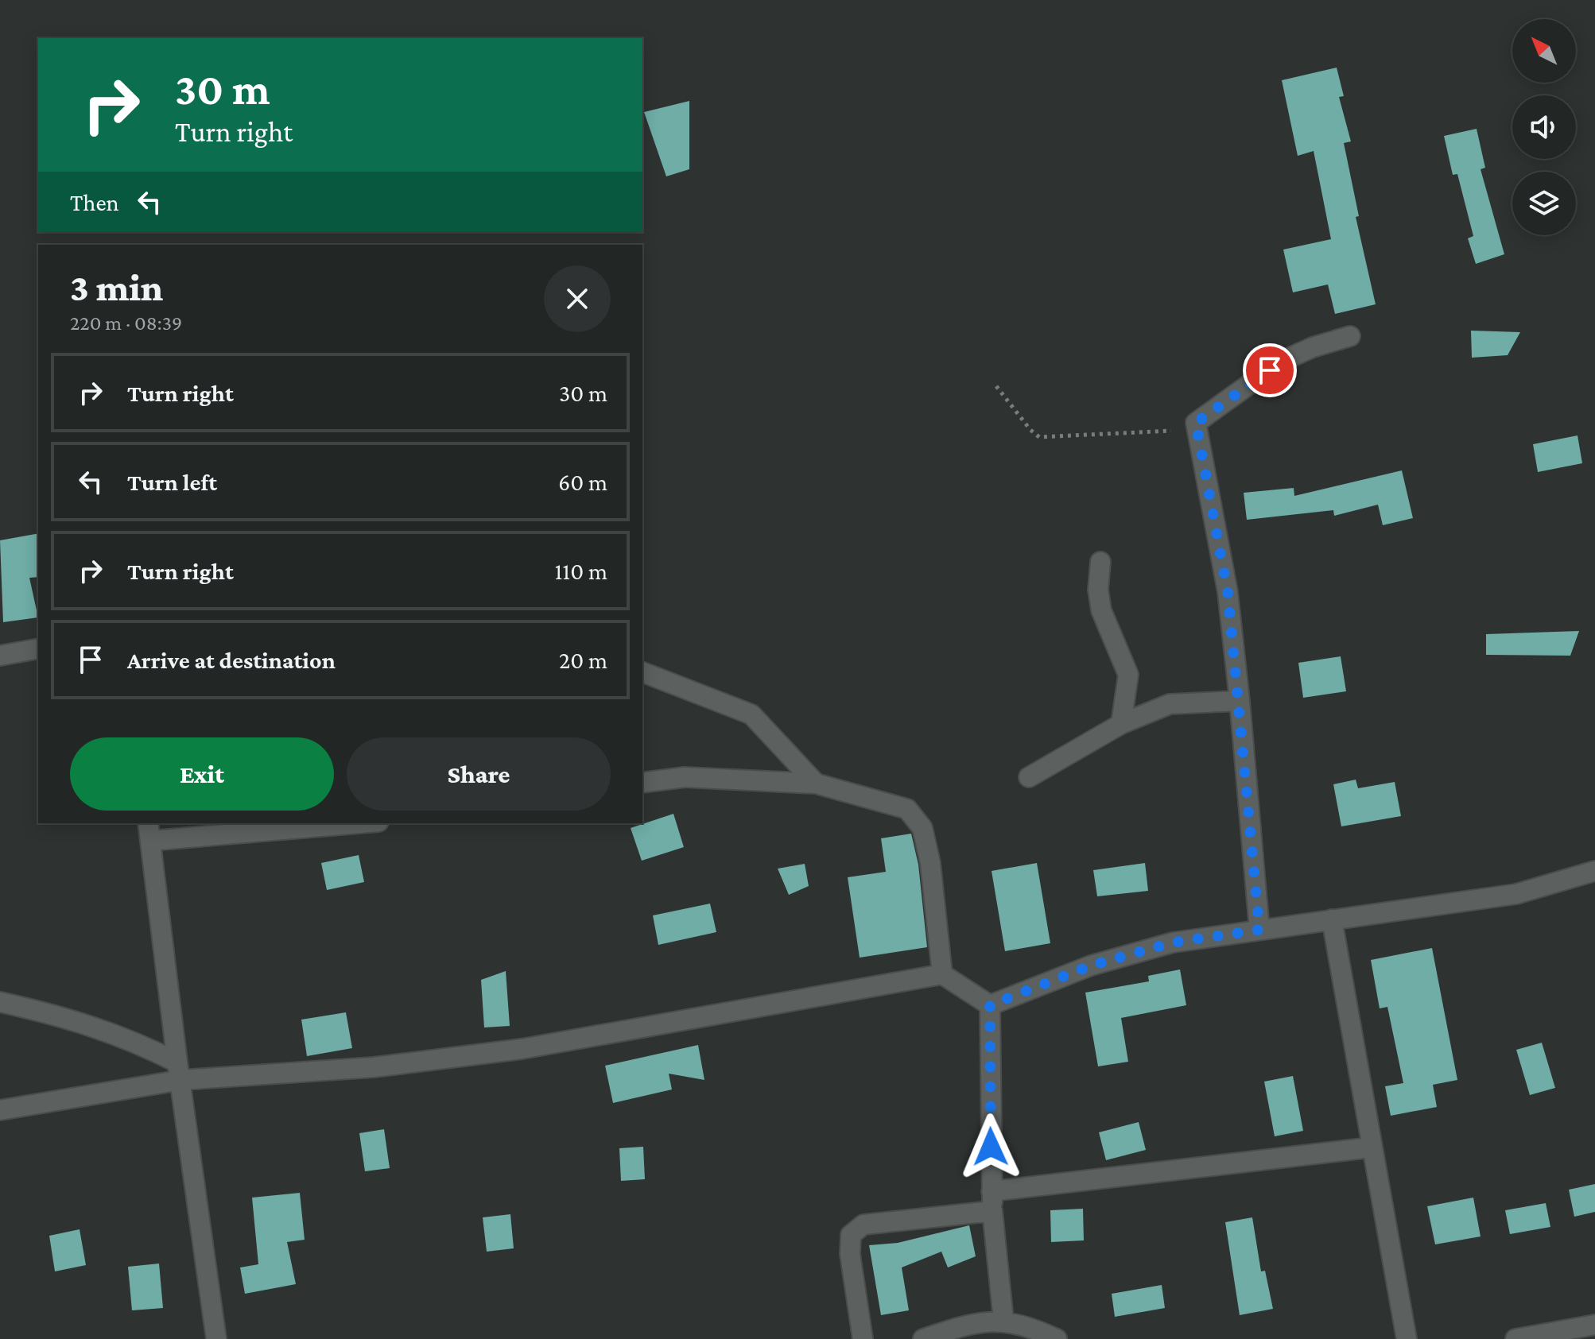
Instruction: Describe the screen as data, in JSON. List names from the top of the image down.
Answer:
{
  "north": "top left",
  "page": {
    "turn": ["30 m", "Turn right"],
    "then": "Then",
    "heading": ["3 min", "220 m · 08:39"],
    "list": [
      {
        "name": "Turn right",
        "value": "30 m"
      },
      {
        "name": "Turn left",
        "value": "60 m"
      },
      {
        "name": "Turn right",
        "value": "110 m"
      },
      {
        "name": "Arrive at destination",
        "value": "20 m"
      }
    ],
    "buttons": ["Exit", "Share"]
  }
}
